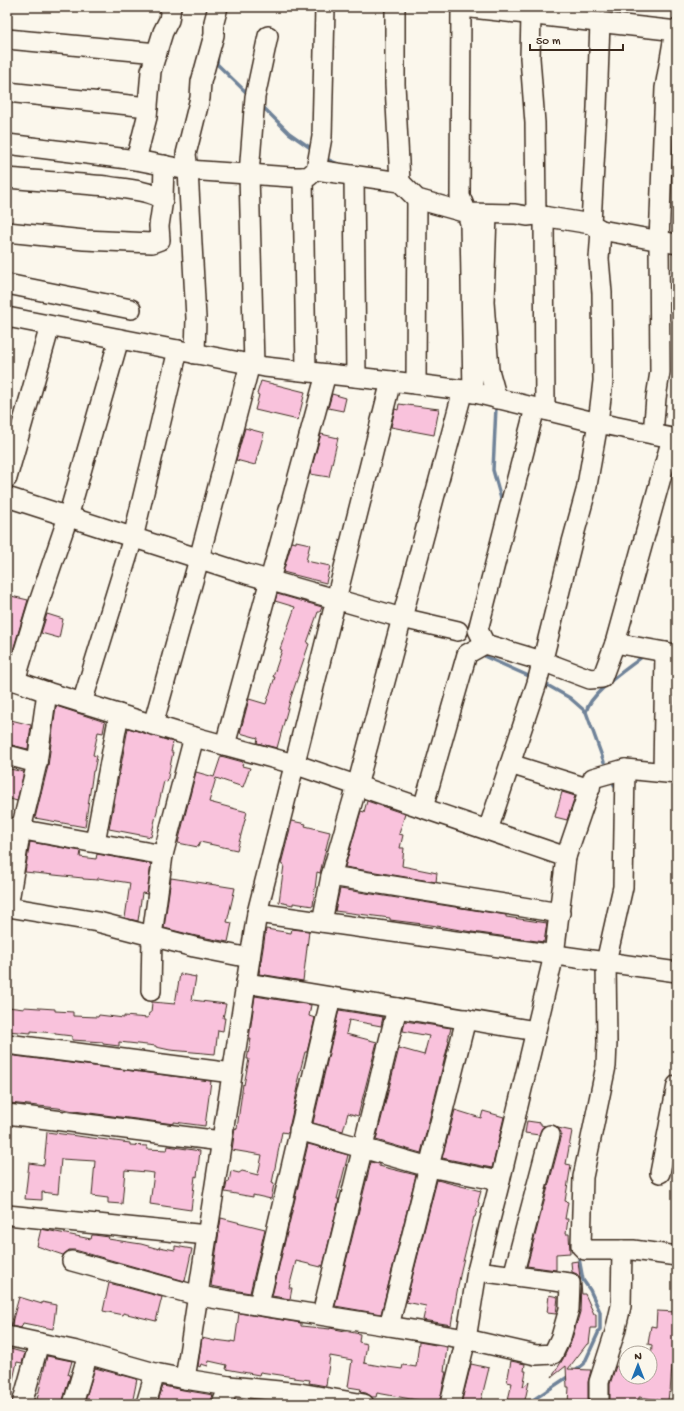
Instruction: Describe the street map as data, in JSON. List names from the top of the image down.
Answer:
{
  "scale_bar": "50 m",
  "north": "top"
}
